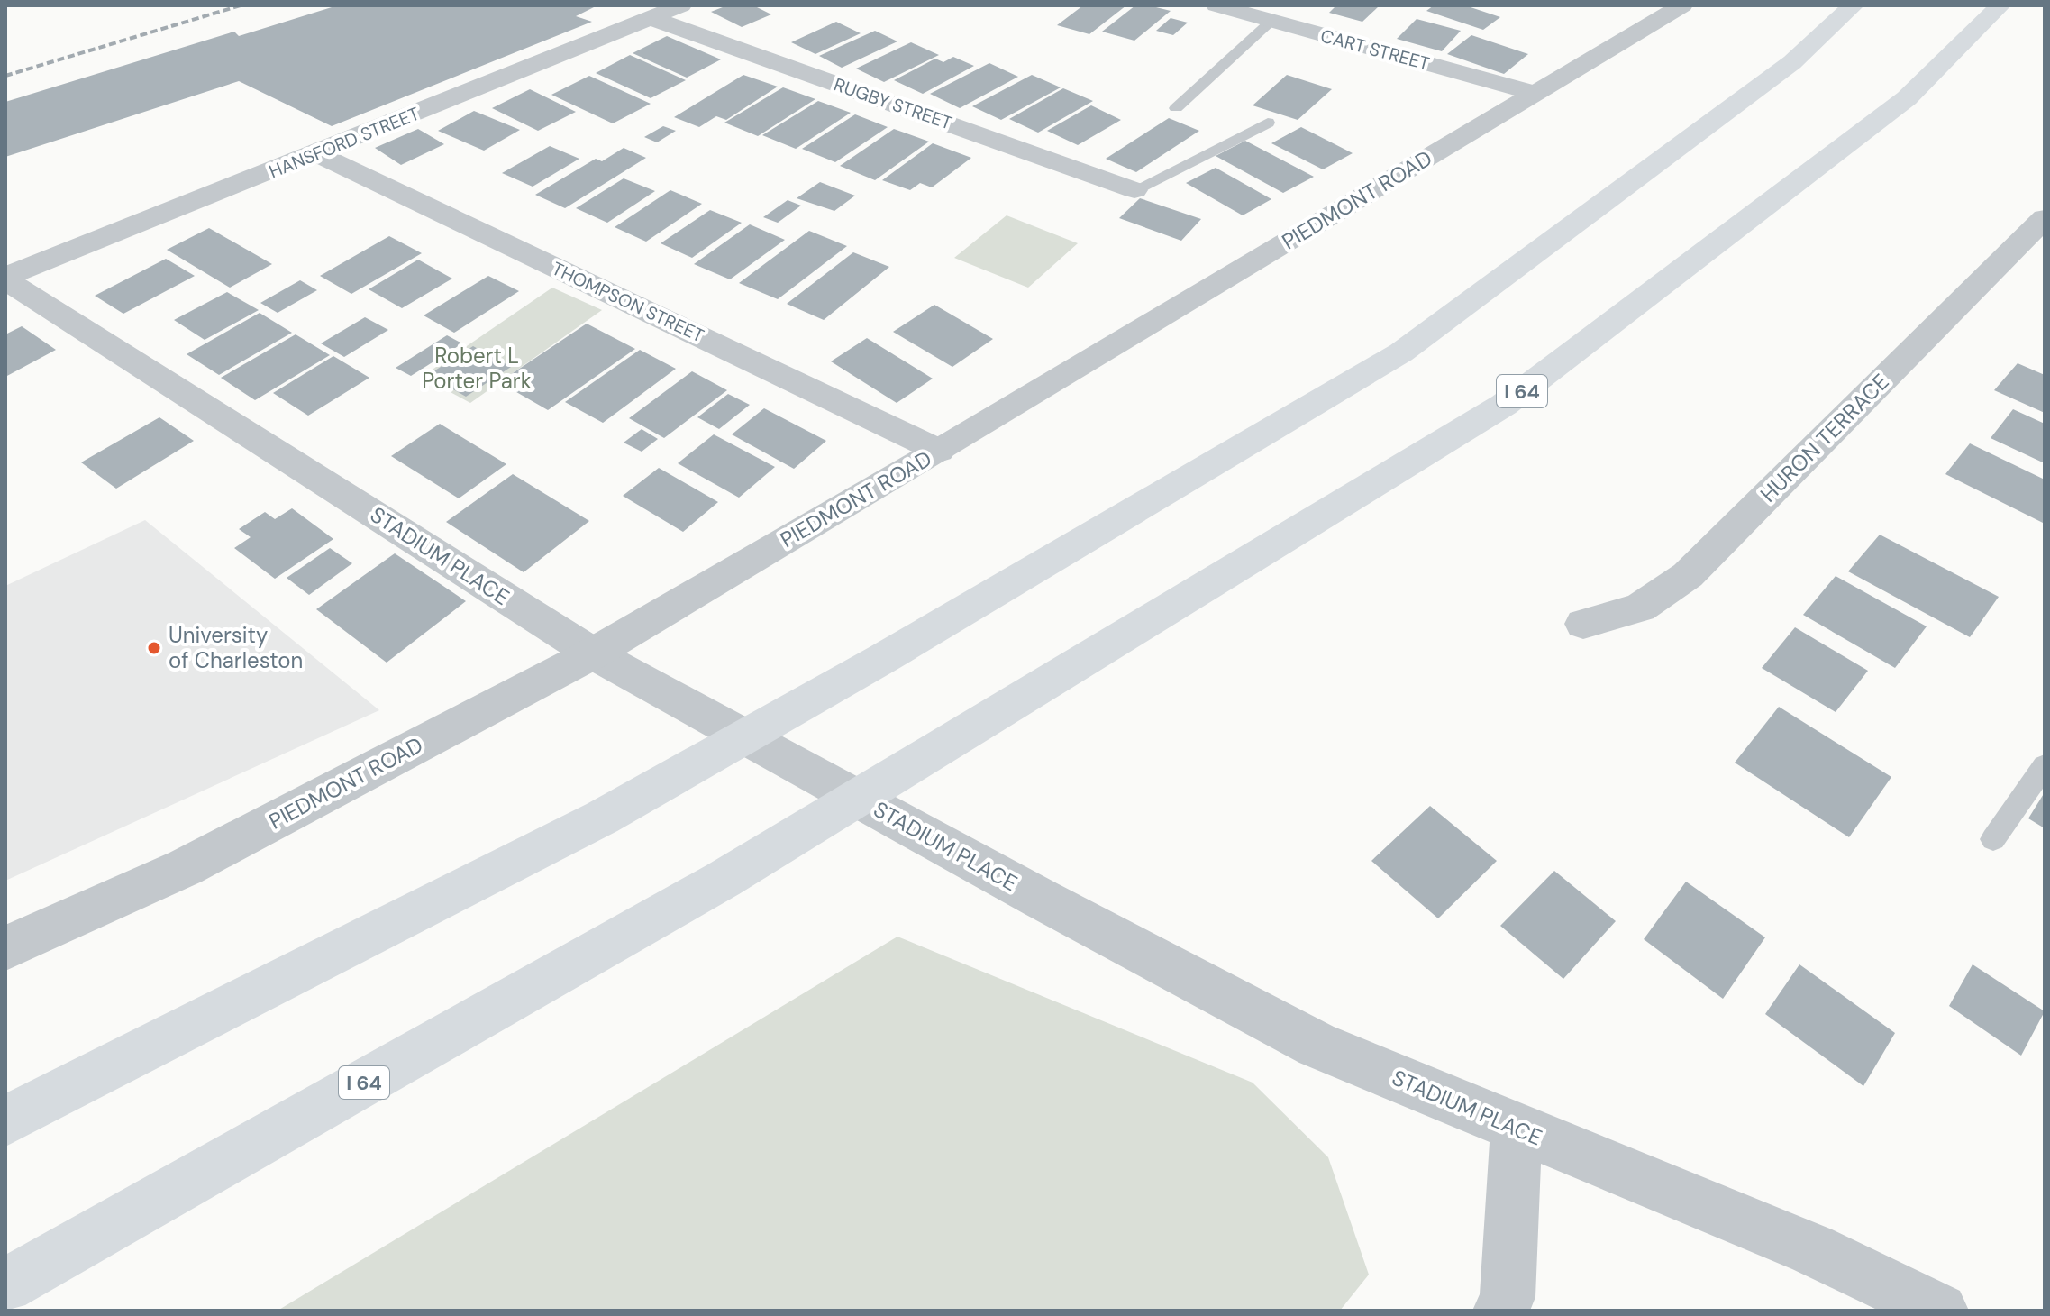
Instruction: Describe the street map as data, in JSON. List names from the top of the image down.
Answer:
{
  "streets": {
    "highway": ["I 64"],
    "street": [
      "CART STREET",
      "RUGBY STREET",
      "HANSFORD STREET",
      "PIEDMONT ROAD",
      "THOMPSON STREET",
      "HURON TERRACE",
      "STADIUM PLACE"
    ]
  },
  "crossings": [
    ["CART STREET", "PIEDMONT ROAD"],
    ["RUGBY STREET", "HANSFORD STREET"],
    ["HANSFORD STREET", "THOMPSON STREET"],
    ["HANSFORD STREET", "STADIUM PLACE"],
    ["PIEDMONT ROAD", "THOMPSON STREET"],
    ["PIEDMONT ROAD", "STADIUM PLACE"]
  ],
  "parks": ["Robert L Porter Park"],
  "places": ["University of Charleston"]
}
